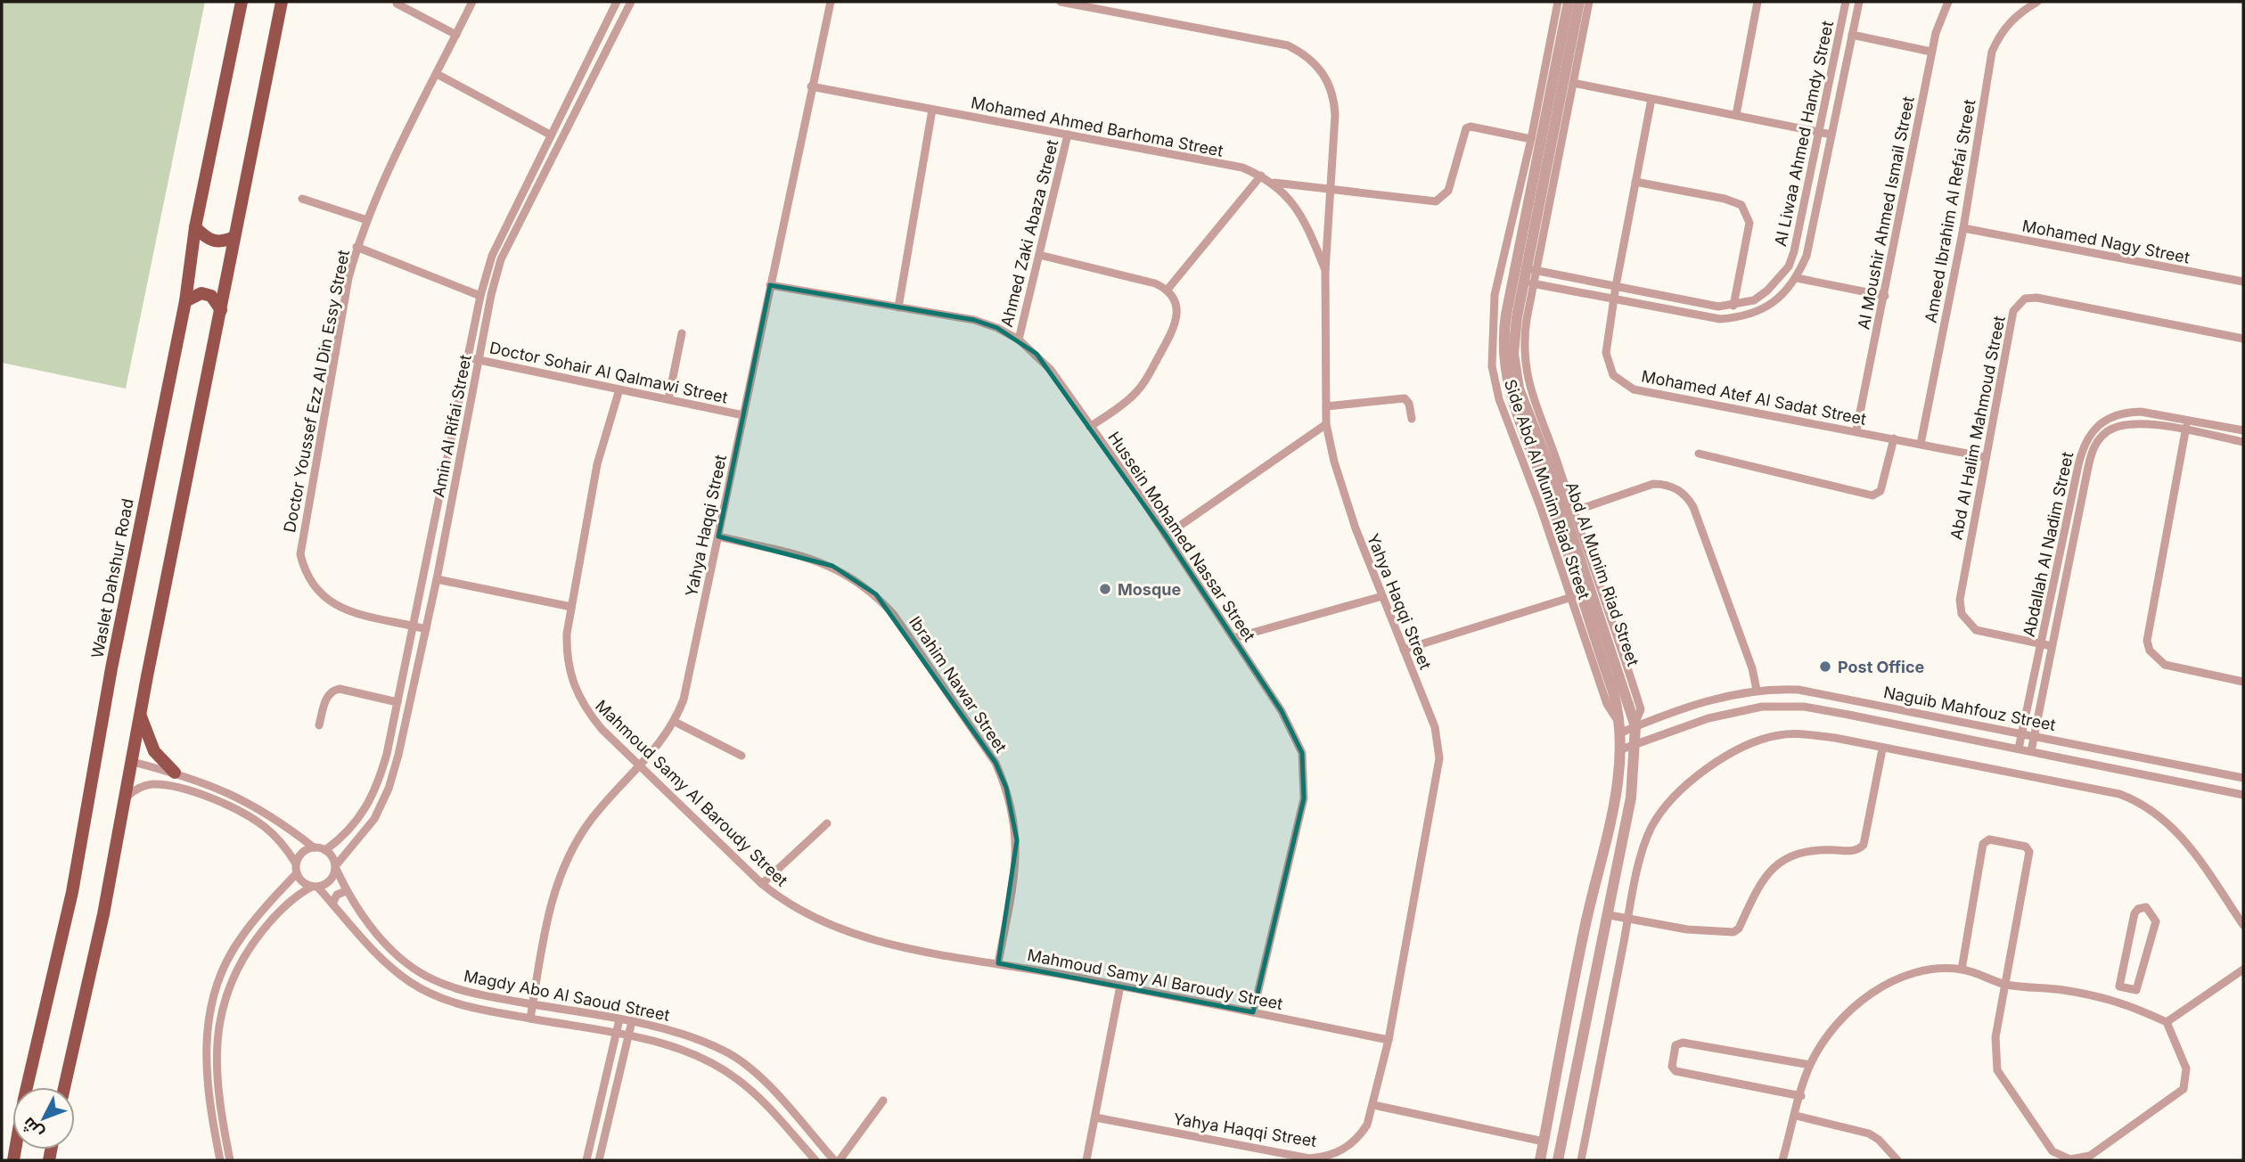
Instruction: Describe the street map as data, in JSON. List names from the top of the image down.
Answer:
{
  "streets": {
    "main road": ["Waslet Dahshur Road"],
    "street": [
      "Mohamed Ahmed Barhoma Street",
      "Al Liwaa Ahmed Hamdy Street",
      "Ameed Ibrahim Al Refai Street",
      "Al Moushir Ahmed Ismail Street",
      "Ahmed Zaki Abaza Street",
      "Mohamed Nagy Street",
      "Doctor Sohair Al Qalmawi Street",
      "Doctor Youssef Ezz Al Din Essy Street",
      "Mohamed Atef Al Sadat Street",
      "Amin Al Rifai Street",
      "Abd Al Halim Mahmoud Street",
      "Side Abd Al Munim Riad Street",
      "Yahya Haqqi Street",
      "Hussein Mohamed Nassar Street",
      "Abdallah Al Nadim Street",
      "Abd Al Munim Riad Street",
      "Ibrahim Nawar Street",
      "Naguib Mahfouz Street",
      "Mahmoud Samy Al Baroudy Street",
      "Magdy Abo Al Saoud Street"
    ]
  },
  "crossings": [
    ["Mohamed Ahmed Barhoma Street", "Ahmed Zaki Abaza Street"],
    ["Mohamed Ahmed Barhoma Street", "Yahya Haqqi Street"],
    ["Al Liwaa Ahmed Hamdy Street", "Mohamed Atef Al Sadat Street"],
    ["Al Liwaa Ahmed Hamdy Street", "Side Abd Al Munim Riad Street"],
    ["Al Liwaa Ahmed Hamdy Street", "Abd Al Munim Riad Street"],
    ["Ameed Ibrahim Al Refai Street", "Mohamed Nagy Street"],
    ["Ameed Ibrahim Al Refai Street", "Mohamed Atef Al Sadat Street"],
    ["Al Moushir Ahmed Ismail Street", "Mohamed Atef Al Sadat Street"],
    ["Ahmed Zaki Abaza Street", "Hussein Mohamed Nassar Street"],
    ["Doctor Sohair Al Qalmawi Street", "Amin Al Rifai Street"],
    ["Doctor Sohair Al Qalmawi Street", "Yahya Haqqi Street"],
    ["Doctor Sohair Al Qalmawi Street", "Mahmoud Samy Al Baroudy Street"],
    ["Doctor Youssef Ezz Al Din Essy Street", "Amin Al Rifai Street"],
    ["Mohamed Atef Al Sadat Street", "Abd Al Halim Mahmoud Street"],
    ["Amin Al Rifai Street", "Magdy Abo Al Saoud Street"],
    ["Abd Al Halim Mahmoud Street", "Abdallah Al Nadim Street"],
    ["Side Abd Al Munim Riad Street", "Abd Al Munim Riad Street"],
    ["Side Abd Al Munim Riad Street", "Naguib Mahfouz Street"],
    ["Yahya Haqqi Street", "Hussein Mohamed Nassar Street"],
    ["Yahya Haqqi Street", "Ibrahim Nawar Street"],
    ["Yahya Haqqi Street", "Mahmoud Samy Al Baroudy Street"],
    ["Yahya Haqqi Street", "Magdy Abo Al Saoud Street"],
    ["Hussein Mohamed Nassar Street", "Mahmoud Samy Al Baroudy Street"],
    ["Abdallah Al Nadim Street", "Naguib Mahfouz Street"],
    ["Abd Al Munim Riad Street", "Naguib Mahfouz Street"],
    ["Ibrahim Nawar Street", "Mahmoud Samy Al Baroudy Street"]
  ],
  "places": ["Mosque", "Post Office"],
  "north": "bottom left"
}
